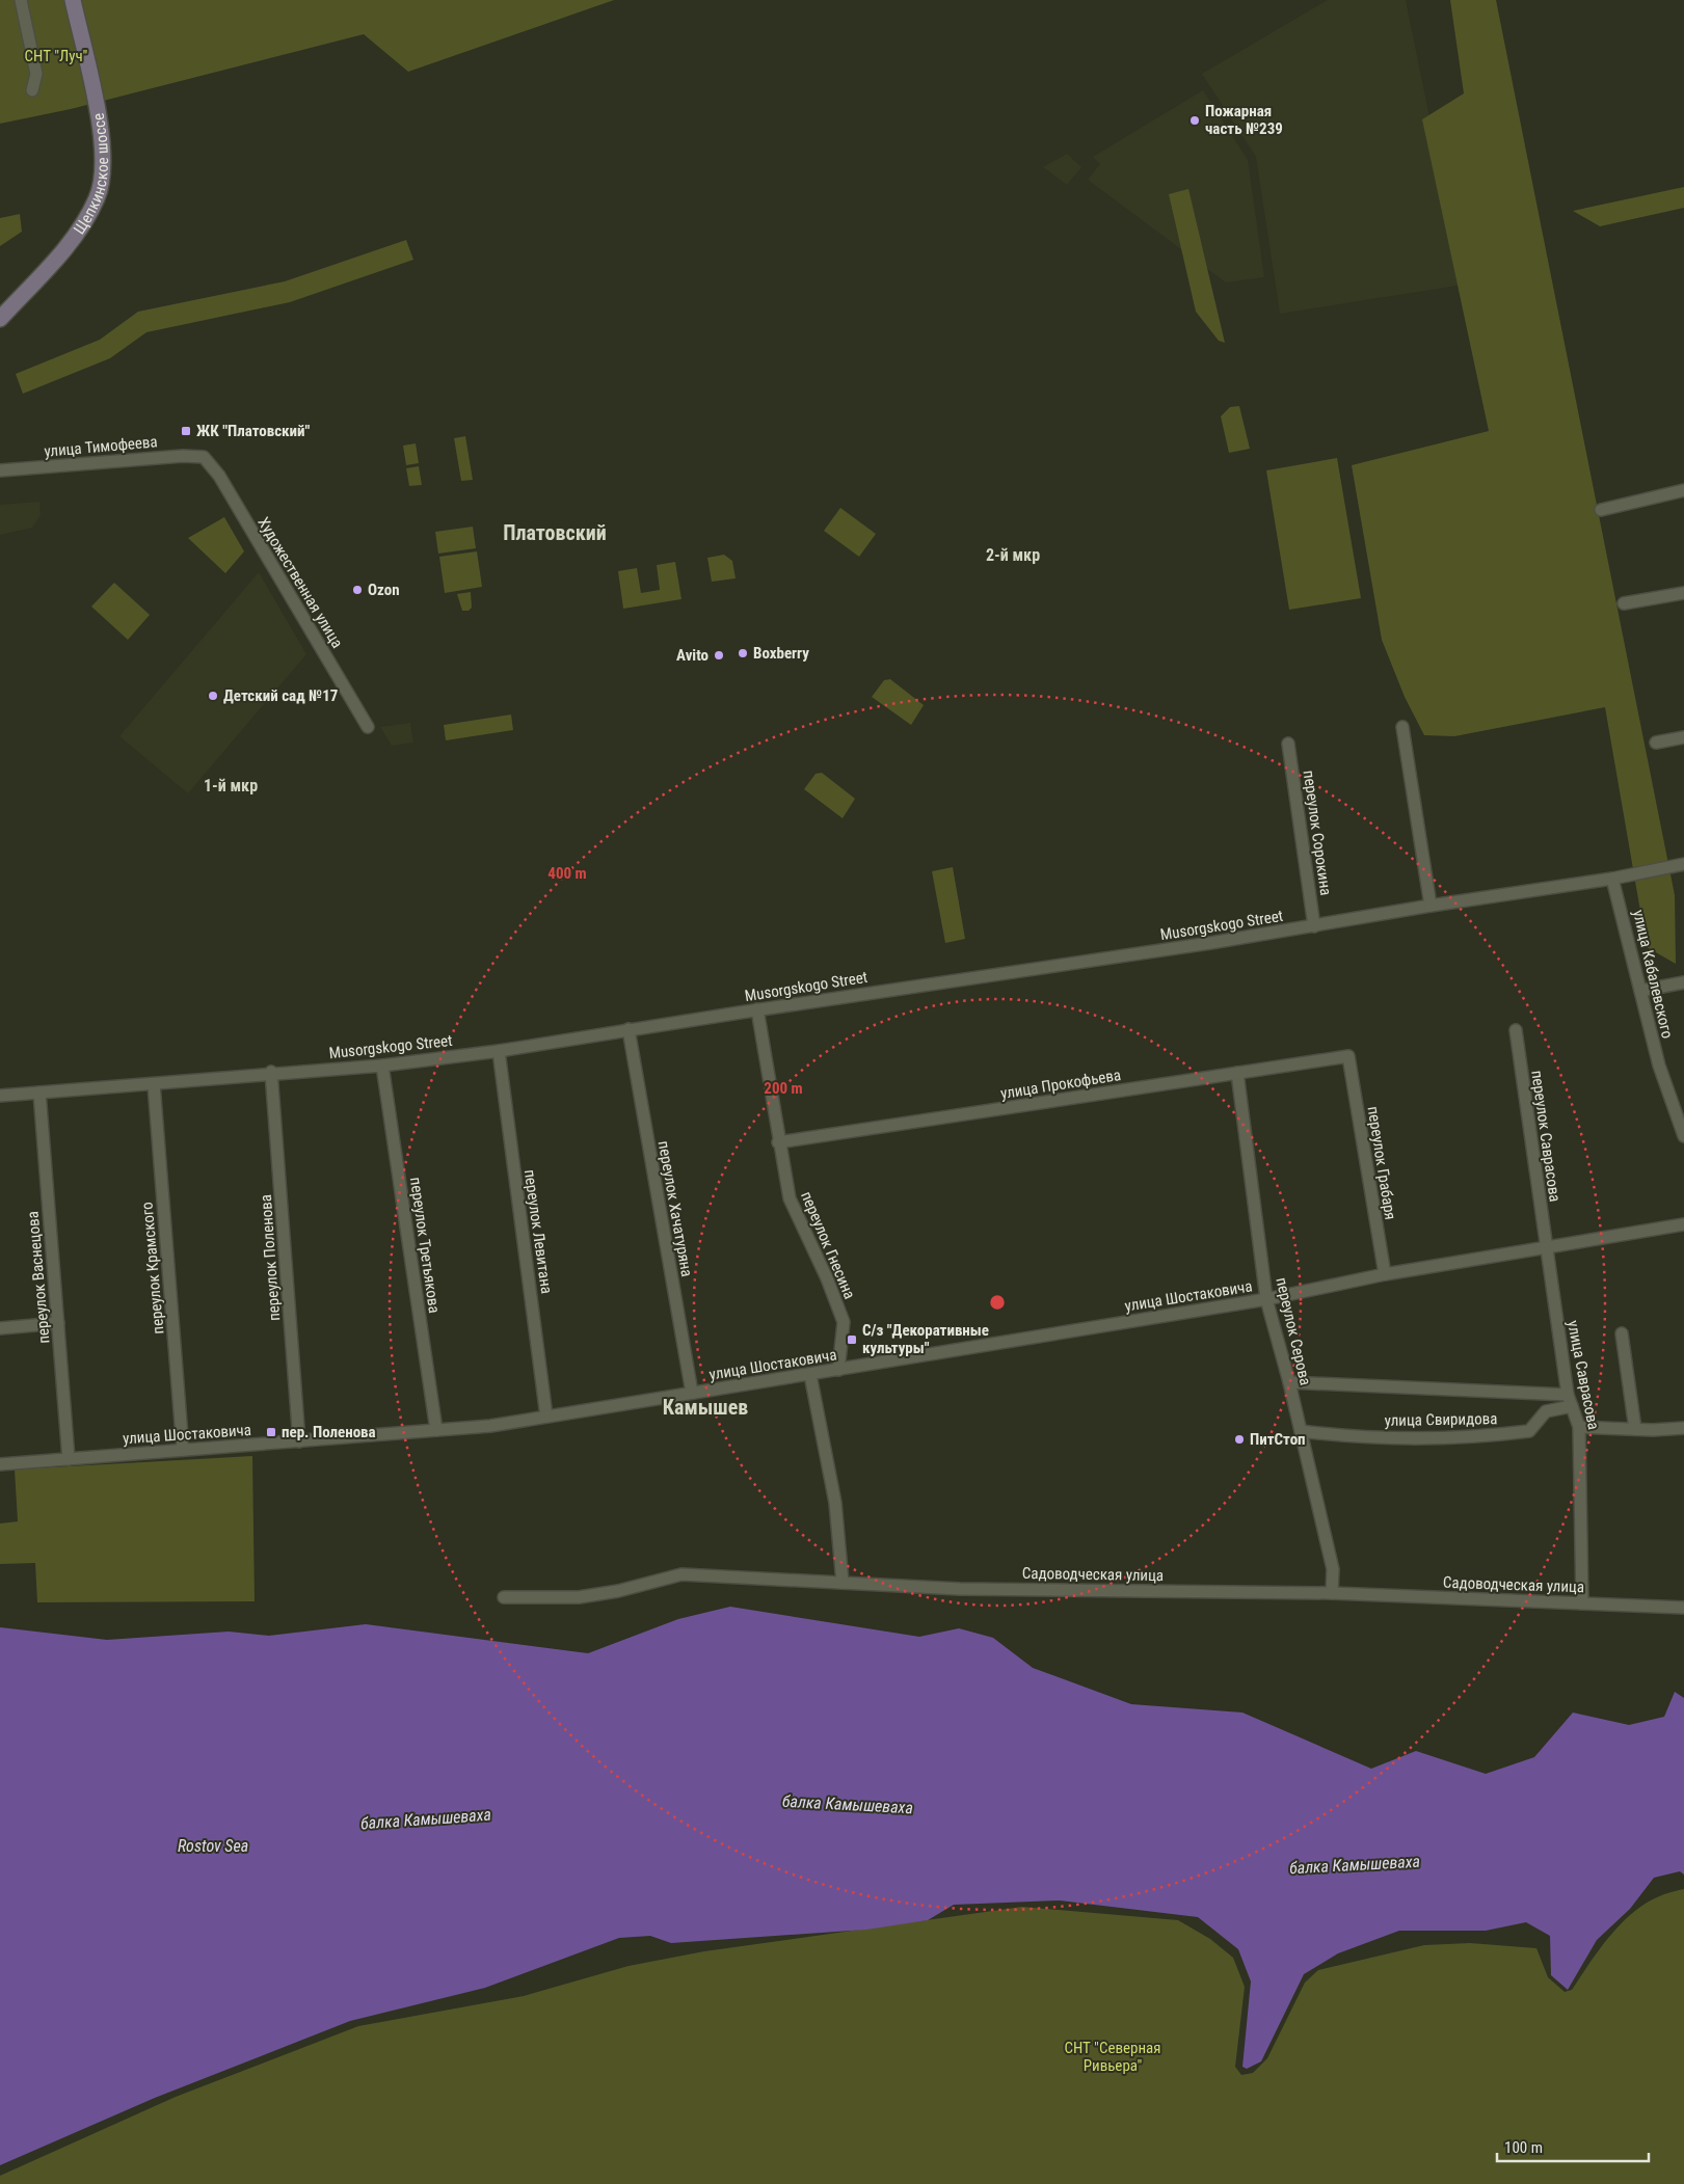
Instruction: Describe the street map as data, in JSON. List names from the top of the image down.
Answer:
{
  "streets": {
    "main road": ["Щепкинское шоссе"],
    "street": [
      "улица Тимофеева",
      "Художественная улица",
      "переулок Сорокина",
      "Musorgskogo Street",
      "улица Кабалевского",
      "улица Прокофьева",
      "переулок Саврасова",
      "переулок Грабаря",
      "переулок Хачатуряна",
      "переулок Левитана",
      "переулок Третьякова",
      "переулок Гнесина",
      "переулок Поленова",
      "переулок Крамского",
      "переулок Васнецова",
      "улица Шостаковича",
      "переулок Серова",
      "улица Саврасова",
      "улица Свиридова",
      "Садоводческая улица"
    ]
  },
  "crossings": [
    ["улица Тимофеева", "Художественная улица"],
    ["переулок Сорокина", "Musorgskogo Street"],
    ["Musorgskogo Street", "улица Кабалевского"],
    ["Musorgskogo Street", "переулок Хачатуряна"],
    ["Musorgskogo Street", "переулок Левитана"],
    ["Musorgskogo Street", "переулок Третьякова"],
    ["Musorgskogo Street", "переулок Гнесина"],
    ["Musorgskogo Street", "переулок Поленова"],
    ["Musorgskogo Street", "переулок Крамского"],
    ["Musorgskogo Street", "переулок Васнецова"],
    ["улица Прокофьева", "переулок Грабаря"],
    ["улица Прокофьева", "переулок Гнесина"],
    ["улица Прокофьева", "переулок Серова"],
    ["переулок Саврасова", "улица Шостаковича"],
    ["переулок Саврасова", "улица Саврасова"],
    ["переулок Грабаря", "улица Шостаковича"],
    ["переулок Хачатуряна", "улица Шостаковича"],
    ["переулок Левитана", "улица Шостаковича"],
    ["переулок Третьякова", "улица Шостаковича"],
    ["переулок Гнесина", "улица Шостаковича"],
    ["переулок Поленова", "улица Шостаковича"],
    ["переулок Крамского", "улица Шостаковича"],
    ["переулок Васнецова", "улица Шостаковича"],
    ["улица Шостаковича", "переулок Серова"],
    ["улица Шостаковича", "улица Саврасова"],
    ["переулок Серова", "улица Свиридова"],
    ["переулок Серова", "Садоводческая улица"],
    ["улица Саврасова", "улица Свиридова"],
    ["улица Саврасова", "Садоводческая улица"]
  ],
  "districts": [
    "Платовский",
    "2-й мкр",
    "1-й мкр",
    "Камышев"
  ],
  "water": ["балка Камышеваха", "Rostov Sea"],
  "parks": ["СНТ \"Луч\"", "СНТ \"Северная Ривьера\""],
  "places": {
    "other": [
      "Пожарная часть №239",
      "Ozon",
      "Boxberry",
      "Avito",
      "Детский сад №17",
      "ПитСтоп"
    ],
    "transit": ["ЖК \"Платовский\"", "С/з \"Декоративные культуры\"", "пер. Поленова"]
  },
  "scale_bar": "100 m",
  "rings": ["400 m", "200 m"]
}
